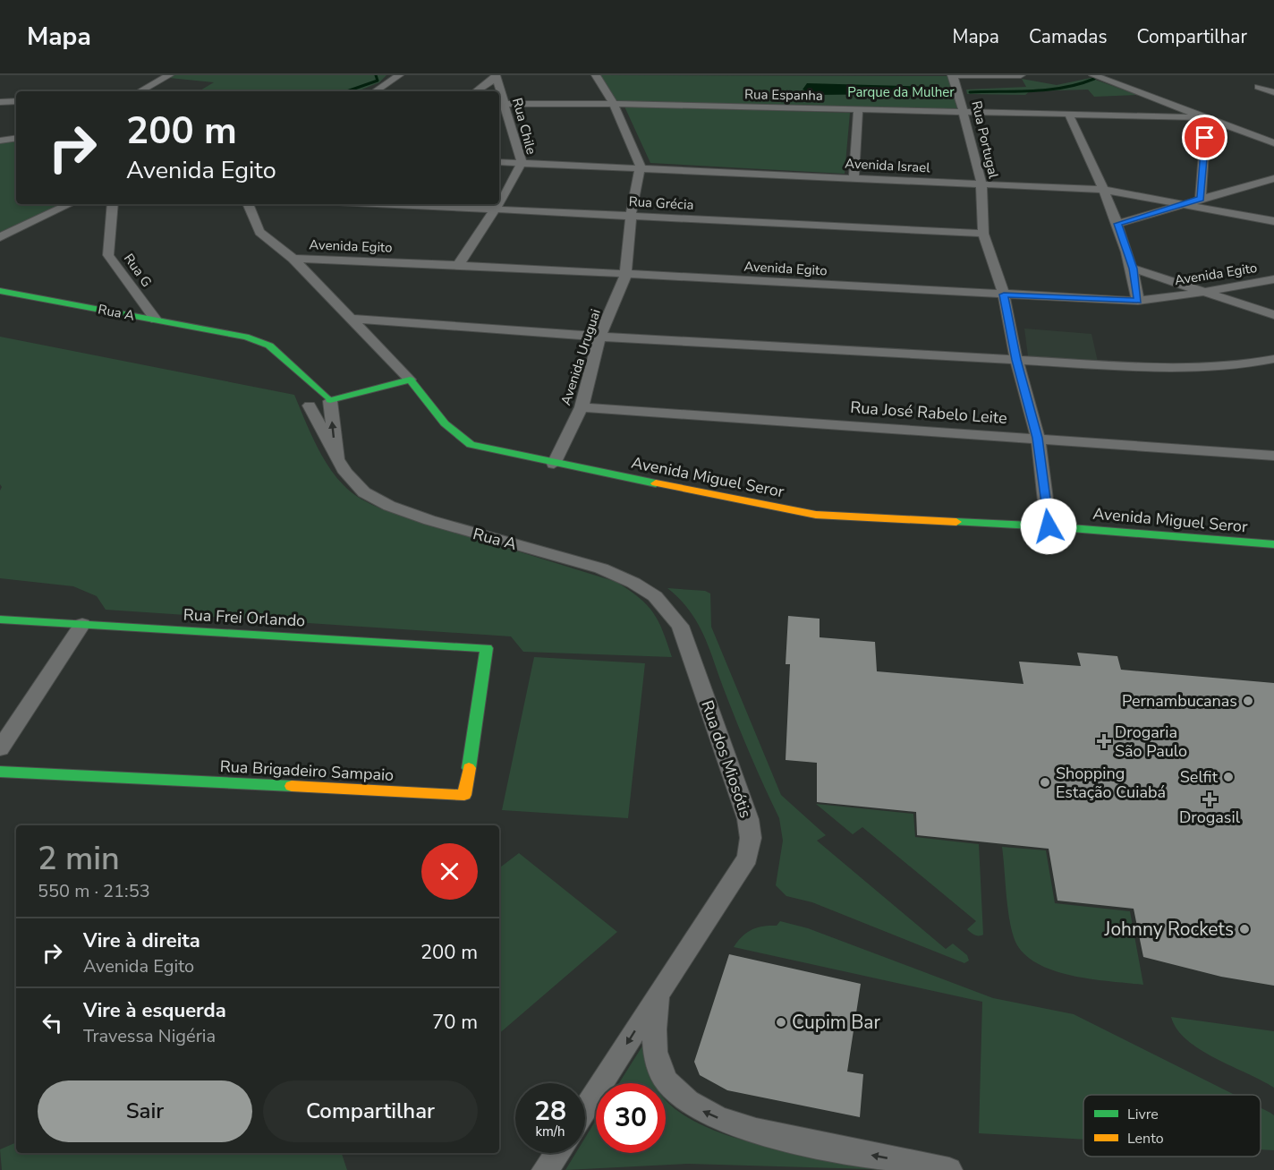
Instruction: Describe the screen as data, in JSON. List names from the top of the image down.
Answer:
{
  "streets": {
    "street": [
      "Rua Espanha",
      "Rua Chile",
      "Rua Portugal",
      "Avenida Israel",
      "Rua Grécia",
      "Avenida Egito",
      "Rua G",
      "Rua A",
      "Avenida Uruguai",
      "Rua José Rabelo Leite",
      "Avenida Miguel Seror",
      "Rua Frei Orlando",
      "Rua dos Miosótis",
      "Rua Brigadeiro Sampaio"
    ]
  },
  "crossings": [
    ["Rua Espanha", "Rua Chile"],
    ["Rua Espanha", "Rua Portugal"],
    ["Rua Chile", "Avenida Israel"],
    ["Rua Chile", "Rua Grécia"],
    ["Rua Chile", "Avenida Egito"],
    ["Rua Portugal", "Avenida Israel"],
    ["Rua Portugal", "Rua Grécia"],
    ["Rua Portugal", "Avenida Egito"],
    ["Rua Portugal", "Rua José Rabelo Leite"],
    ["Rua Portugal", "Avenida Miguel Seror"],
    ["Avenida Israel", "Avenida Uruguai"],
    ["Rua Grécia", "Avenida Uruguai"],
    ["Avenida Egito", "Avenida Uruguai"],
    ["Avenida Egito", "Avenida Miguel Seror"],
    ["Rua G", "Rua A"],
    ["Rua A", "Rua dos Miosótis"],
    ["Avenida Uruguai", "Rua José Rabelo Leite"],
    ["Avenida Uruguai", "Avenida Miguel Seror"],
    ["Rua Frei Orlando", "Rua Brigadeiro Sampaio"]
  ],
  "parks": ["Parque da Mulher"],
  "places": {
    "other": [
      "Pernambucanas",
      "Selfit",
      "Shopping Estação Cuiabá",
      "Johnny Rockets",
      "Cupim Bar"
    ],
    "health": ["Drogaria São Paulo", "Drogasil"]
  },
  "legend": ["Livre", "Lento"],
  "page": {
    "header": "Mapa",
    "nav": ["Mapa", "Camadas", "Compartilhar"],
    "turn": ["200 m", "Avenida Egito"],
    "heading": ["2 min", "550 m · 21:53"],
    "list": [
      {
        "name": "Vire à direita",
        "note": "Avenida Egito",
        "value": "200 m"
      },
      {
        "name": "Vire à esquerda",
        "note": "Travessa Nigéria",
        "value": "70 m"
      }
    ],
    "buttons": ["Sair", "Compartilhar"],
    "speed": "28 km/h",
    "limit": "30"
  }
}
